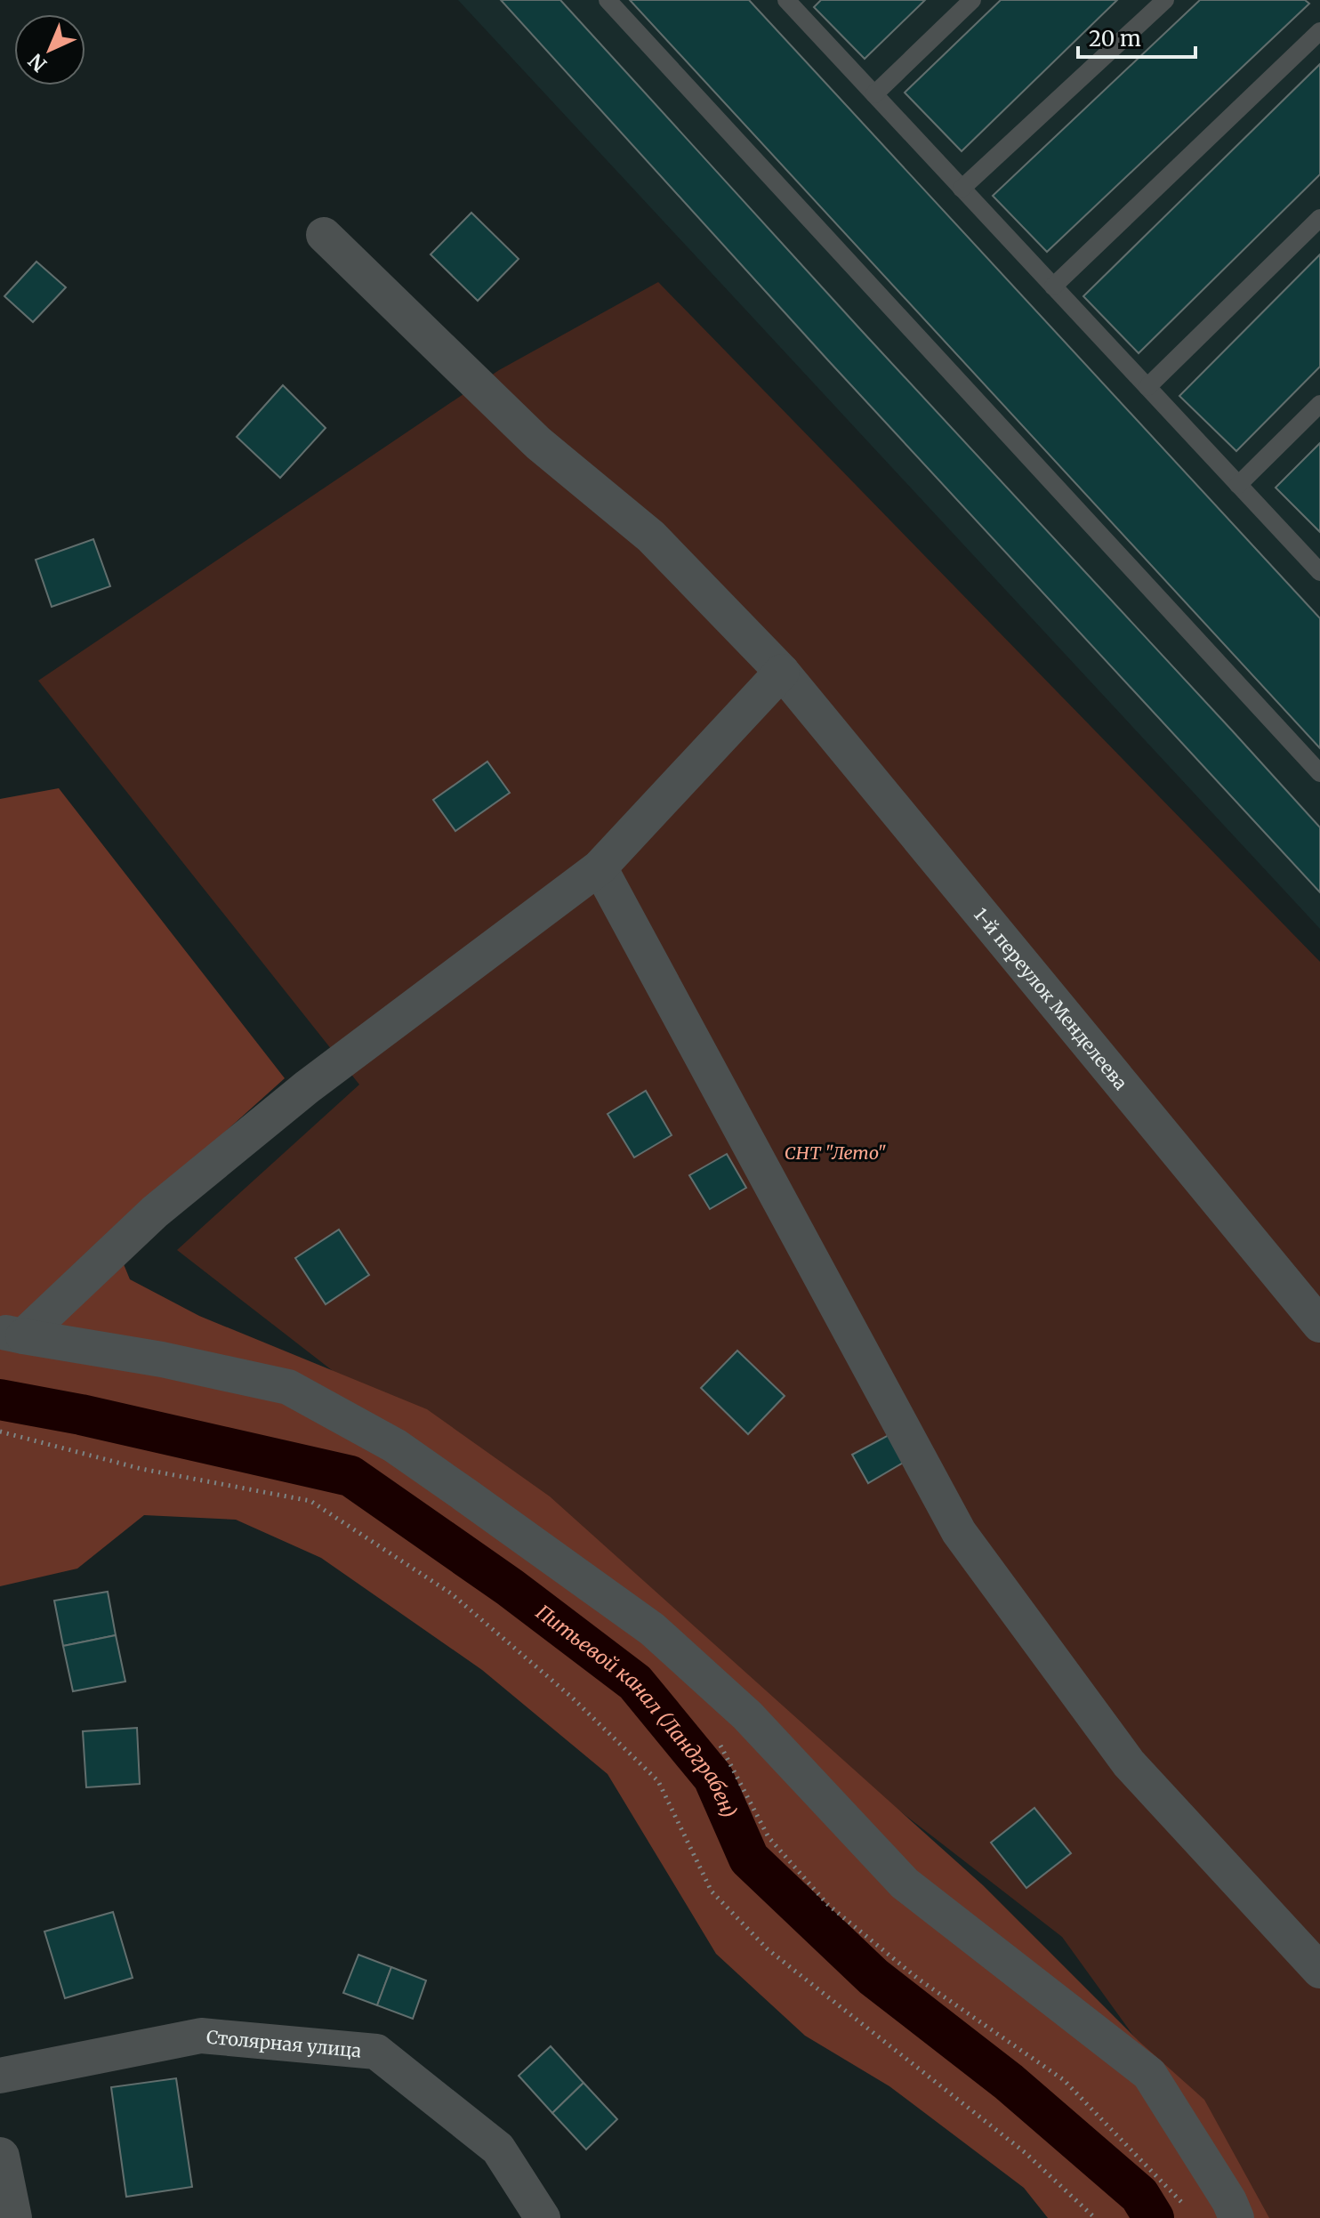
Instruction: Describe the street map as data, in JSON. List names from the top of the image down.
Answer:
{
  "streets": {
    "street": ["1-й переулок Менделеева", "Столярная улица"]
  },
  "water": ["Питьевой канал (Ландграбен)"],
  "parks": ["СНТ \"Лето\""],
  "scale_bar": "20 m",
  "north": "bottom left"
}
